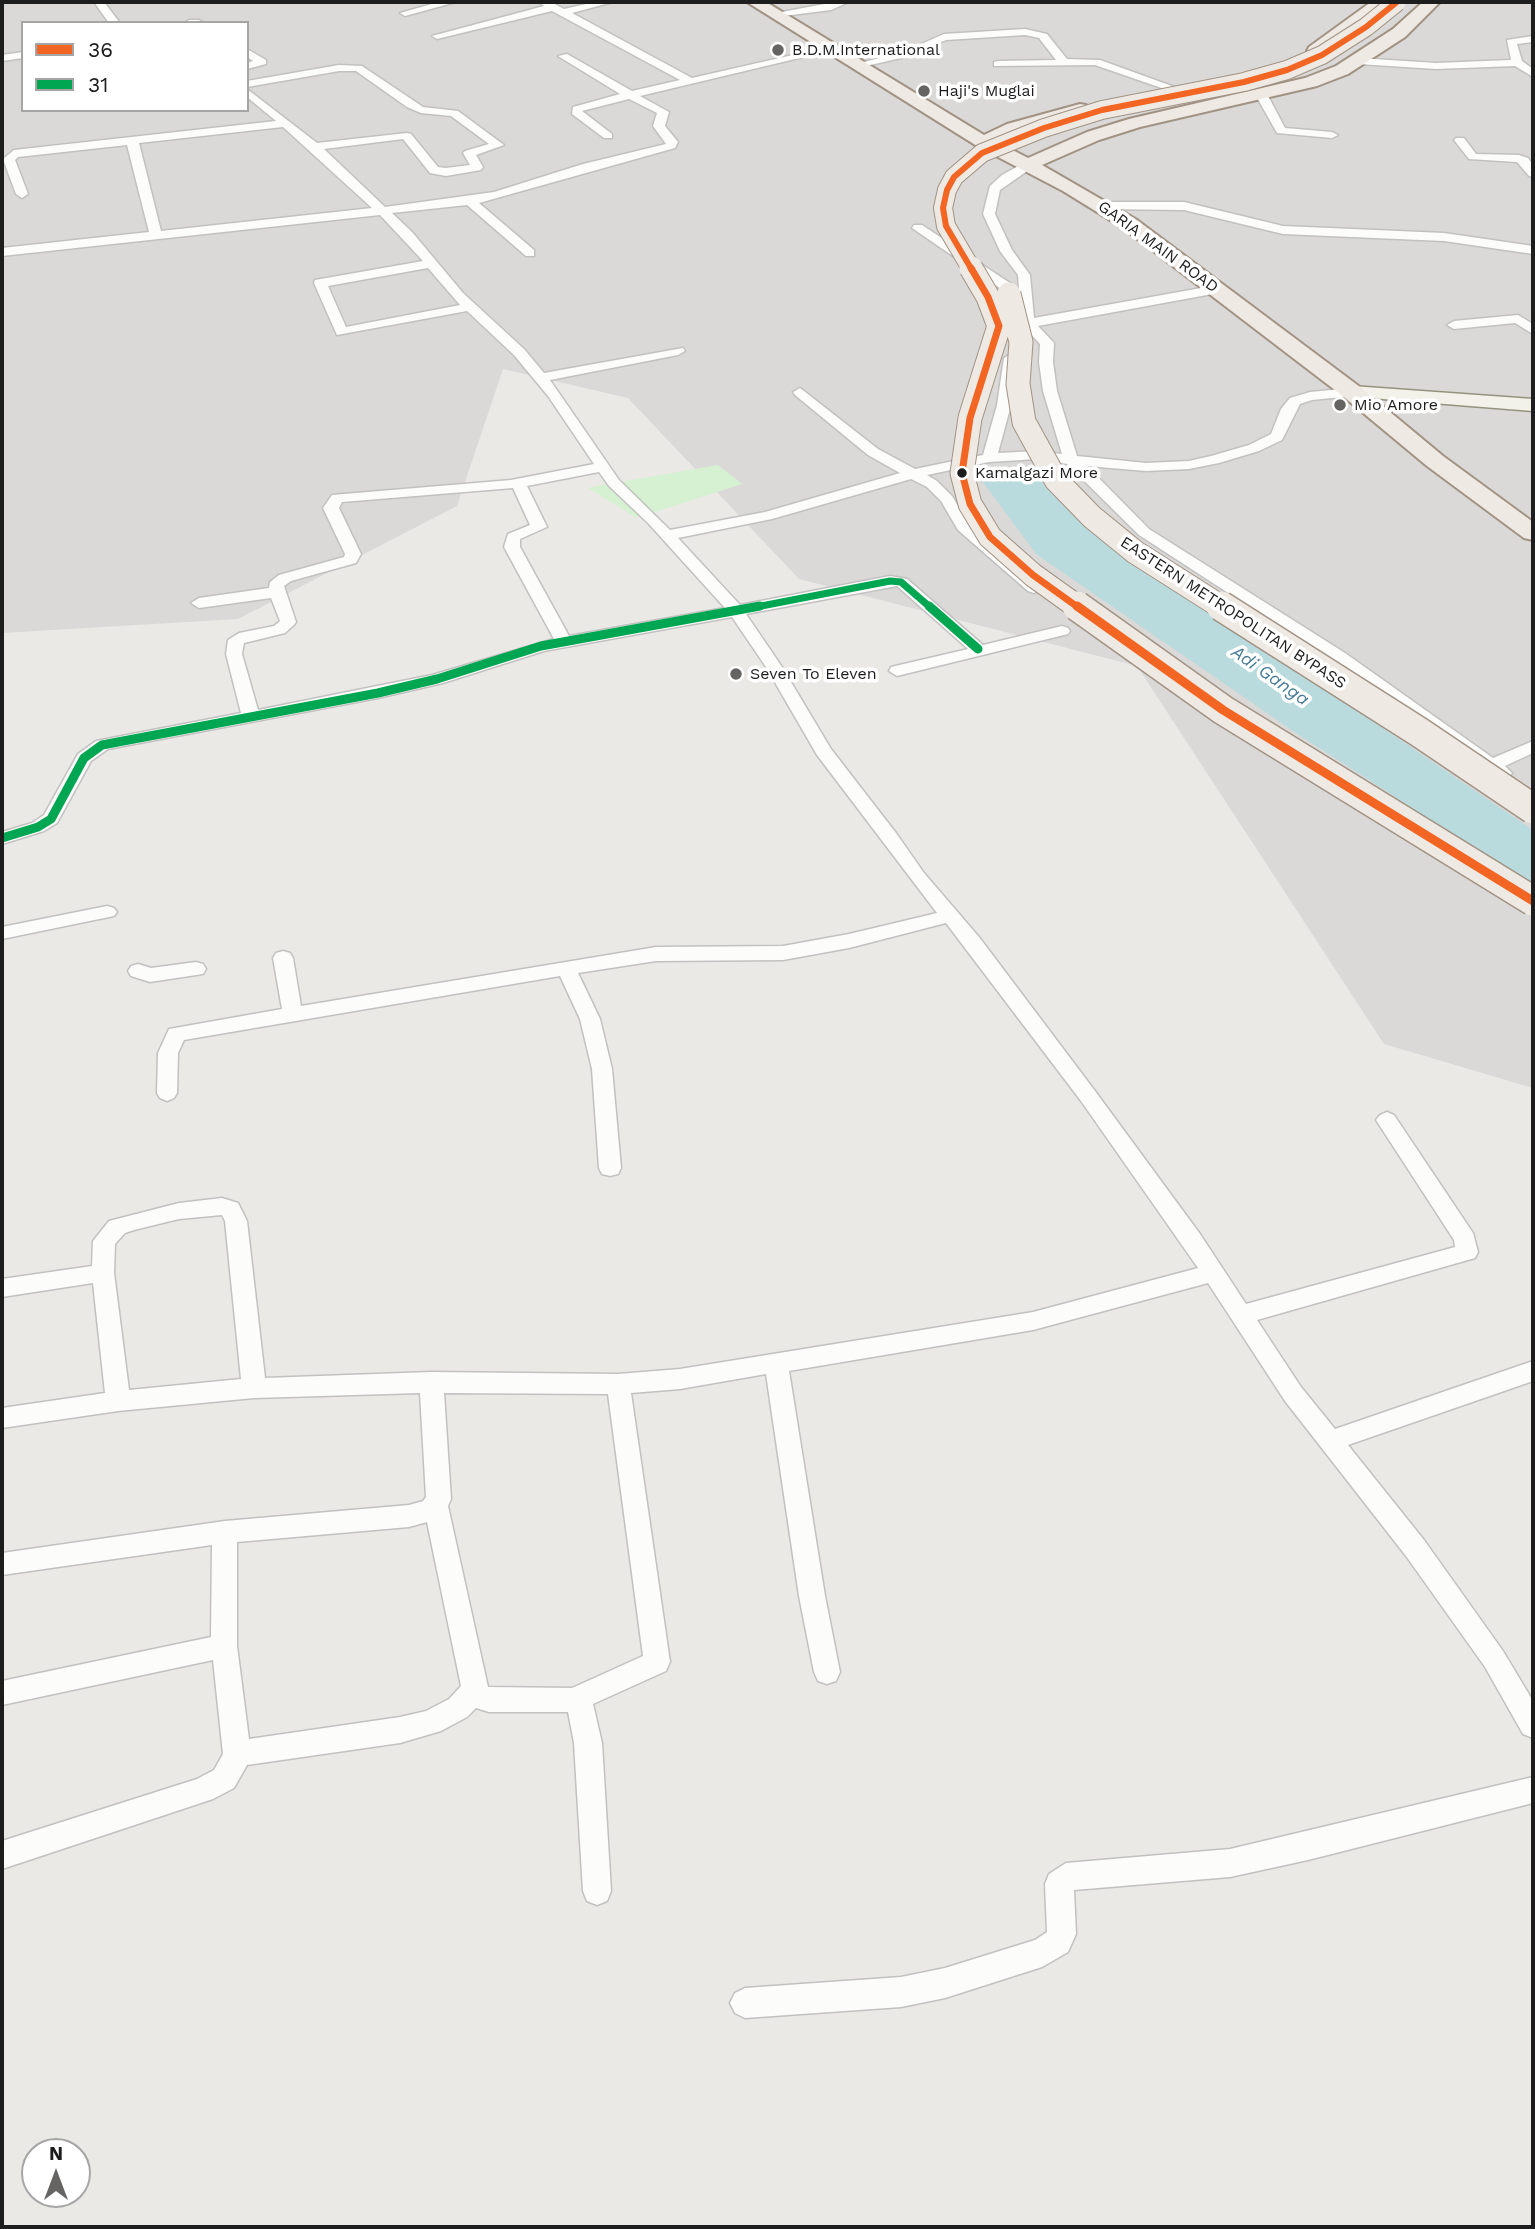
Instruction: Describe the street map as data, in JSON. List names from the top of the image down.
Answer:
{
  "streets": {
    "main road": ["GARIA MAIN ROAD", "EASTERN METROPOLITAN BYPASS"]
  },
  "water": ["Adi Ganga"],
  "places": [
    "B.D.M.International",
    "Haji's Muglai",
    "Mio Amore",
    "Kamalgazi More",
    "Seven To Eleven"
  ],
  "lines": ["transit line 36", "transit line 31"],
  "legend": ["36", "31"],
  "north": "top"
}
